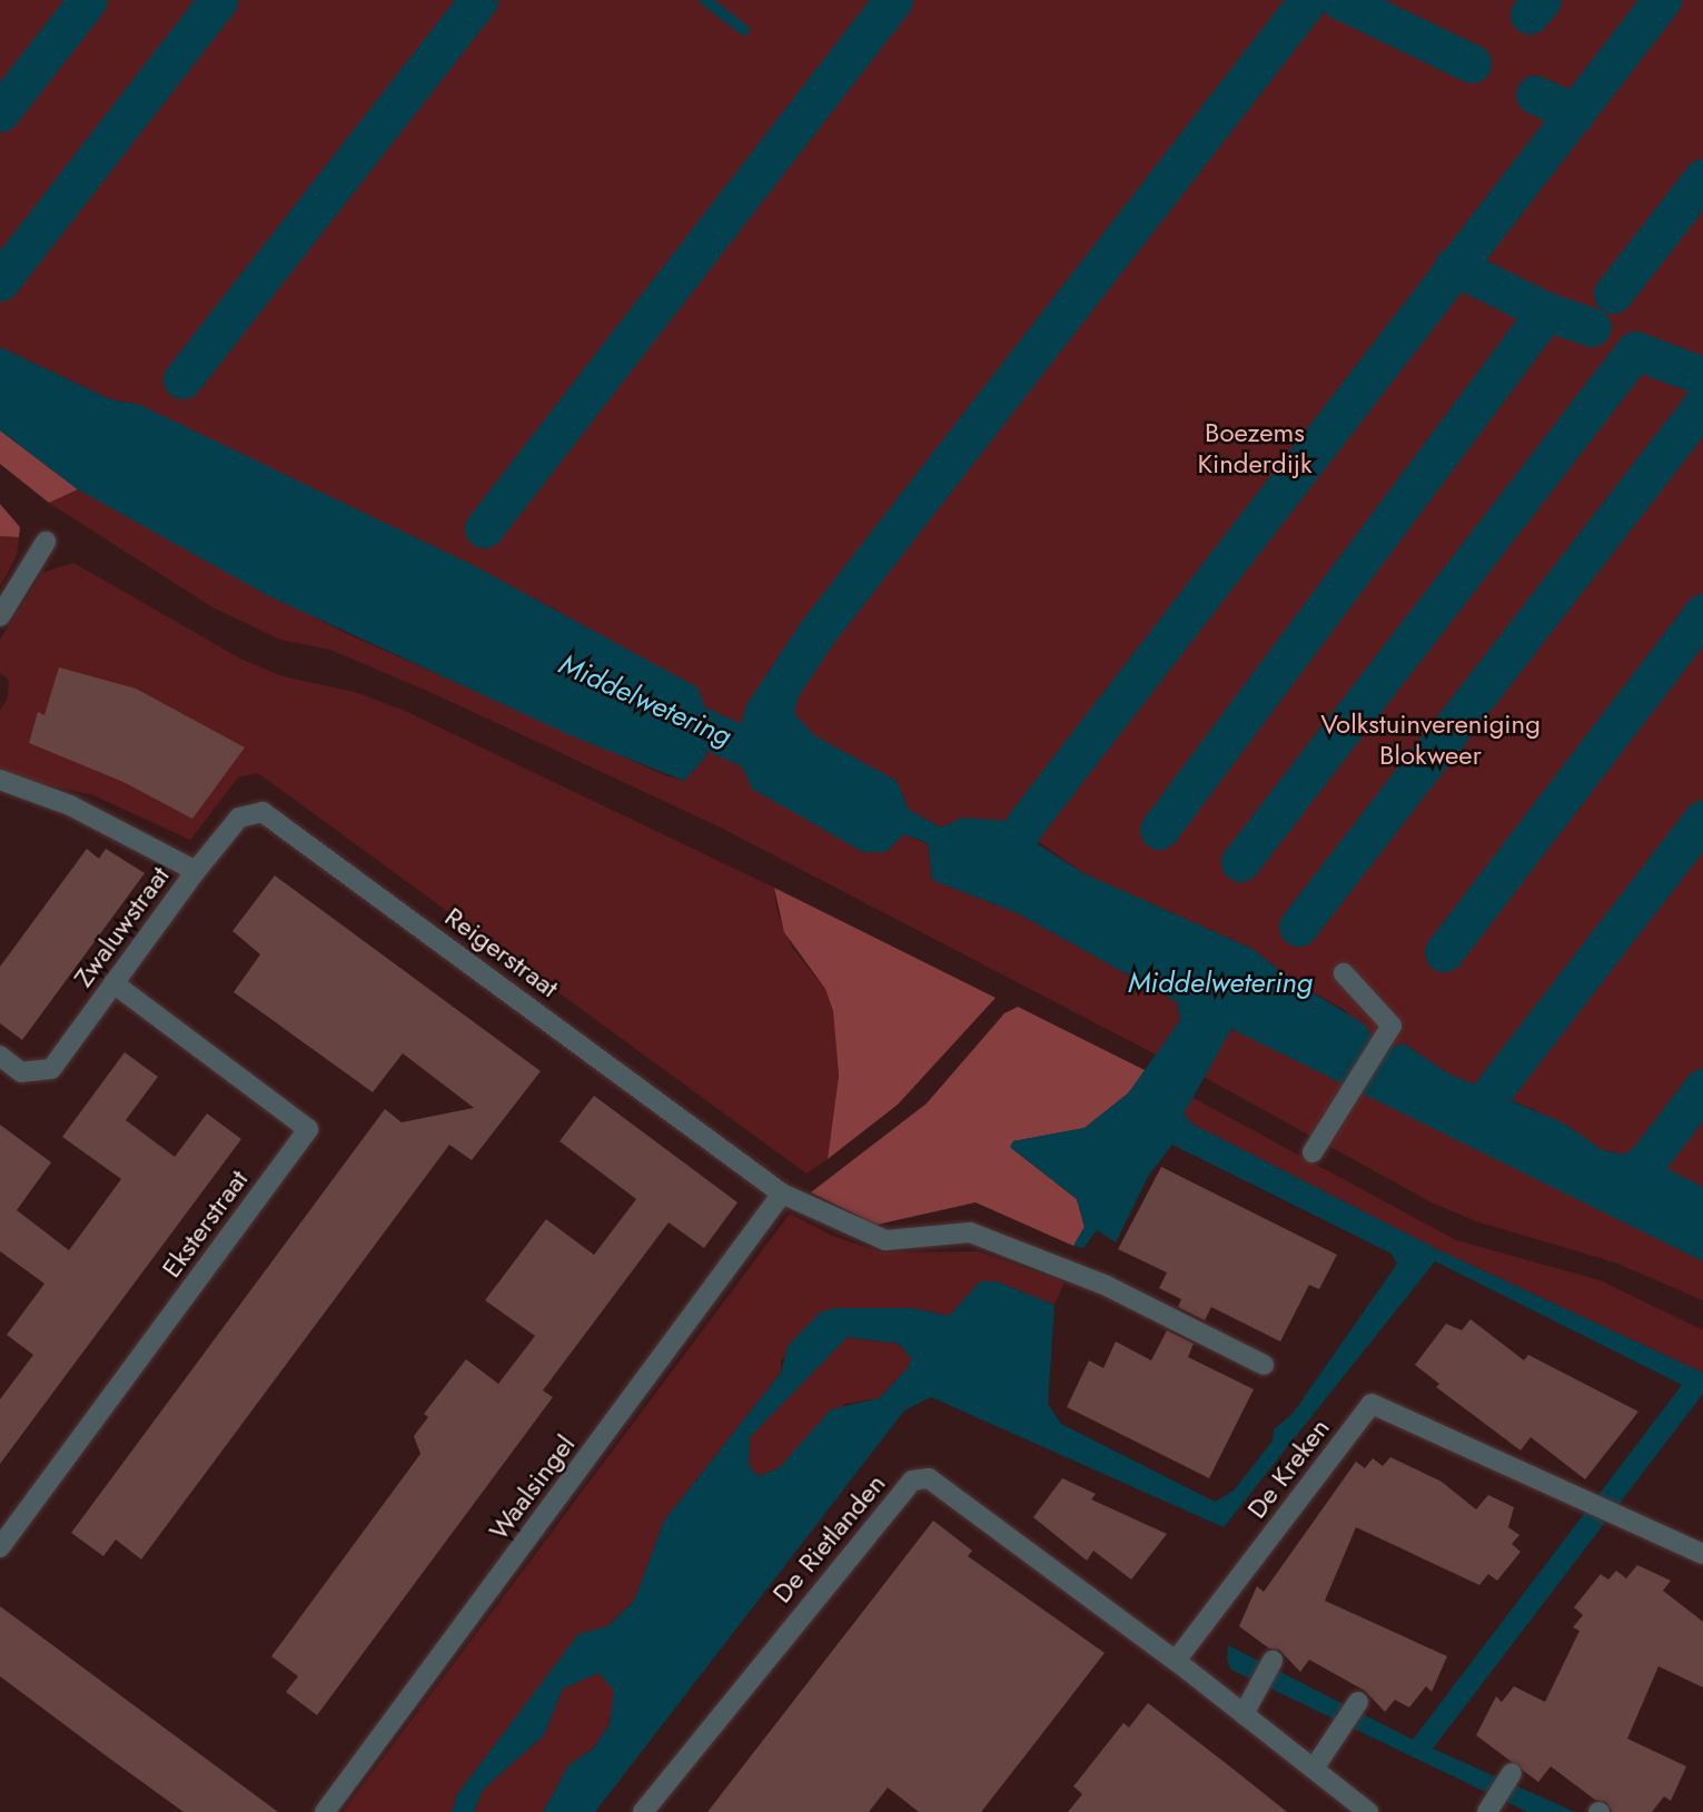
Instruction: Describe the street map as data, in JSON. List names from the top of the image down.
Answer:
{
  "streets": {
    "street": [
      "Zwaluwstraat",
      "Reigerstraat",
      "Eksterstraat",
      "De Kreken",
      "Waalsingel",
      "De Rietlanden"
    ]
  },
  "crossings": [
    ["Zwaluwstraat", "Reigerstraat"],
    ["Zwaluwstraat", "Eksterstraat"],
    ["Reigerstraat", "Waalsingel"],
    ["De Kreken", "De Rietlanden"]
  ],
  "water": ["Middelwetering"],
  "parks": ["Boezems Kinderdijk", "Volkstuinvereniging Blokweer"]
}
